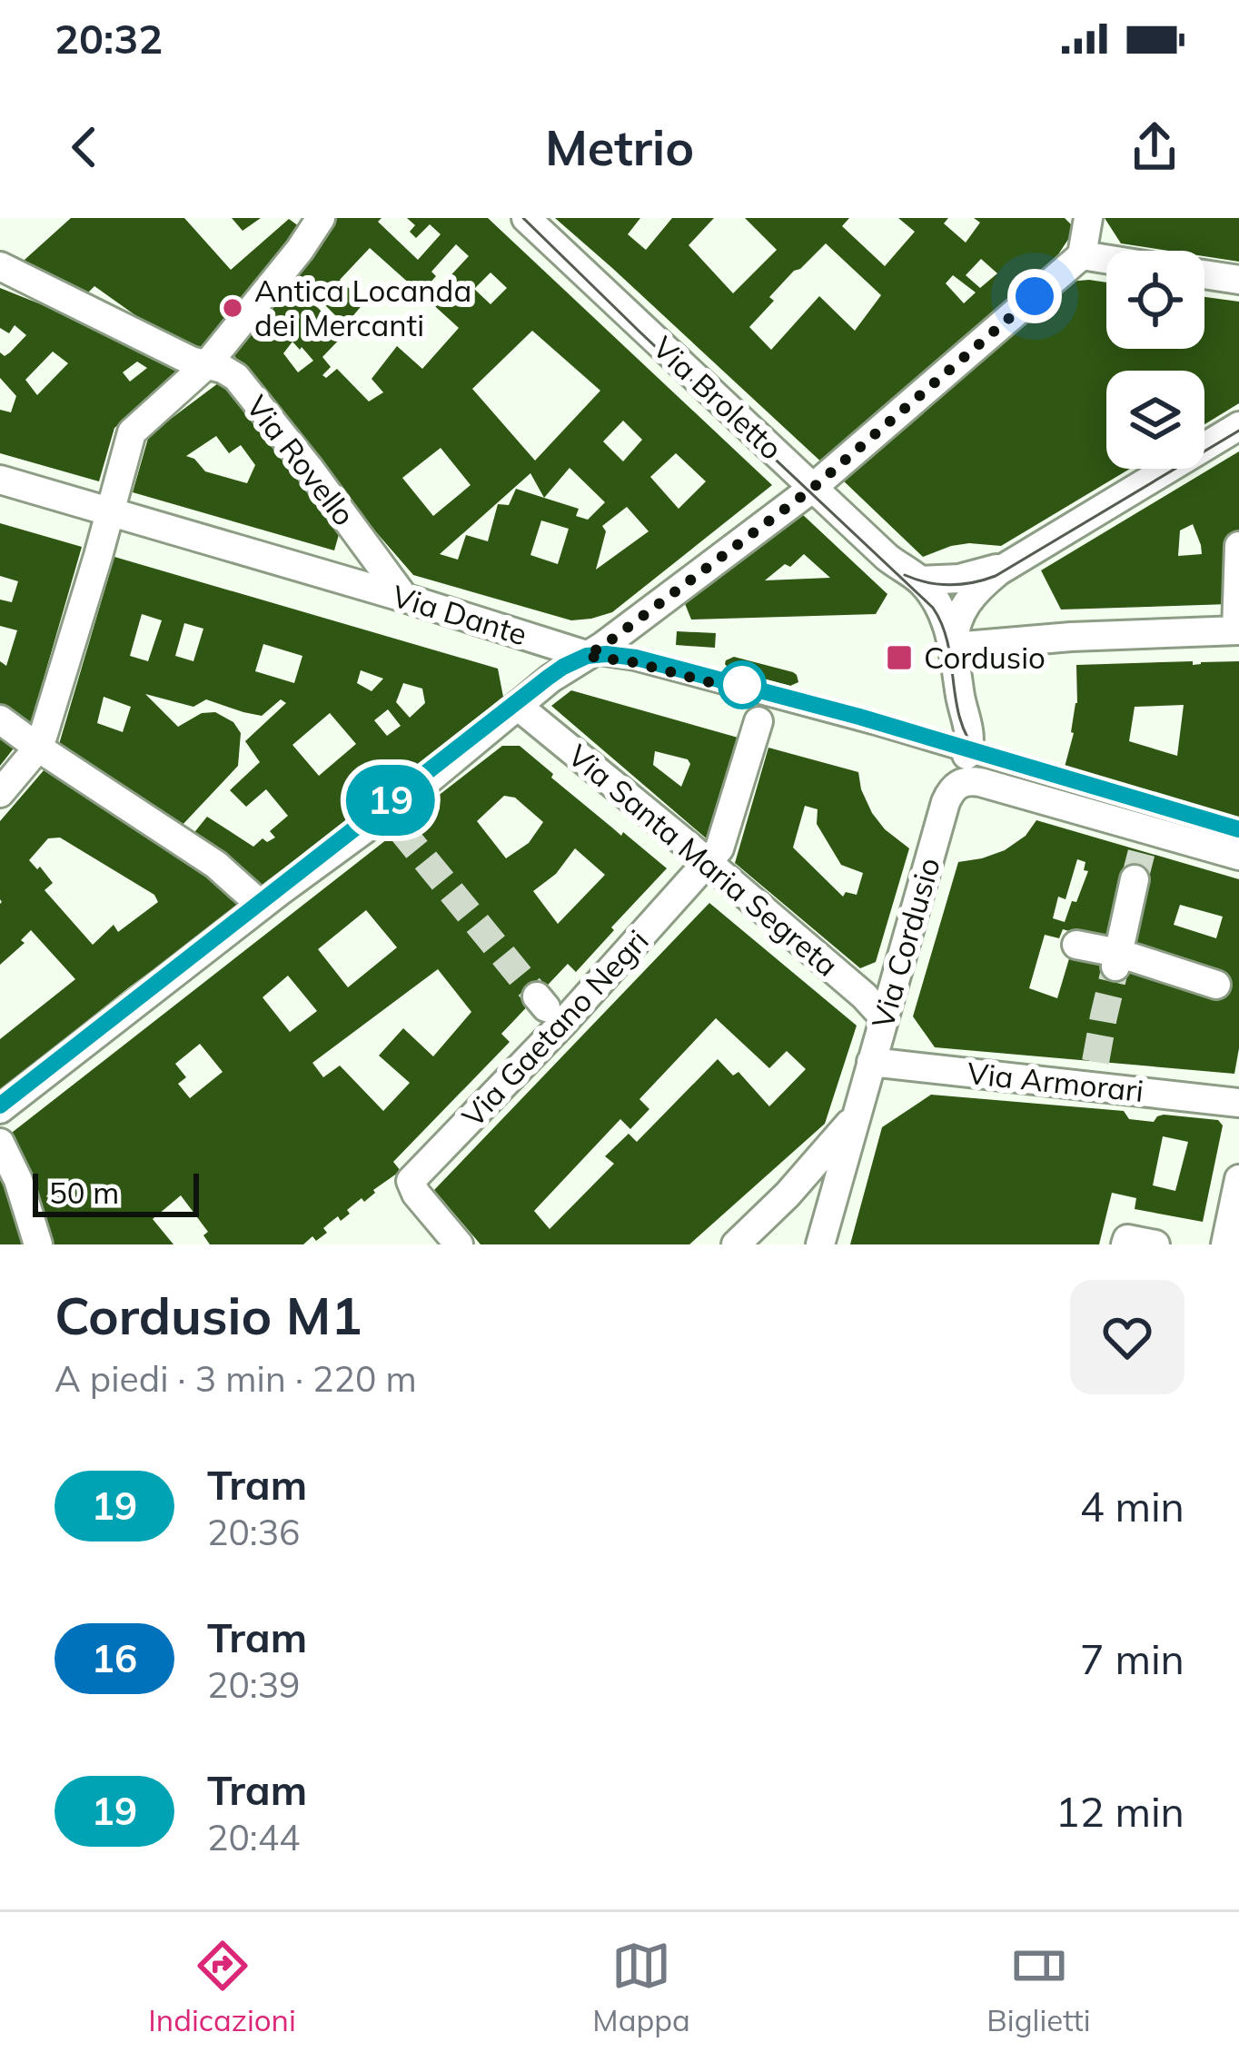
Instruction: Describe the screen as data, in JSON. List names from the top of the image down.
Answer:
{
  "streets": {
    "street": [
      "Via Broletto",
      "Via Rovello",
      "Via Dante",
      "Via Santa Maria Segreta",
      "Via Cordusio",
      "Via Gaetano Negri",
      "Via Armorari"
    ]
  },
  "crossings": [
    ["Via Rovello", "Via Dante"],
    ["Via Dante", "Via Cordusio"],
    ["Via Santa Maria Segreta", "Via Cordusio"],
    ["Via Santa Maria Segreta", "Via Gaetano Negri"],
    ["Via Cordusio", "Via Armorari"]
  ],
  "places": {
    "other": ["Antica Locanda dei Mercanti"],
    "transit": ["Cordusio"]
  },
  "lines": ["tram line 19"],
  "scale_bar": "50 m",
  "page": {
    "status": "20:32",
    "header": "Metrio",
    "on_map": "19",
    "scale": "50 m",
    "heading": ["Cordusio M1", "A piedi · 3 min · 220 m"],
    "list": [
      {
        "mark": "19",
        "name": "Tram",
        "note": "20:36",
        "value": "4 min"
      },
      {
        "mark": "16",
        "name": "Tram",
        "note": "20:39",
        "value": "7 min"
      },
      {
        "mark": "19",
        "name": "Tram",
        "note": "20:44",
        "value": "12 min"
      }
    ],
    "tabs": ["Indicazioni", "Mappa", "Biglietti"]
  }
}
